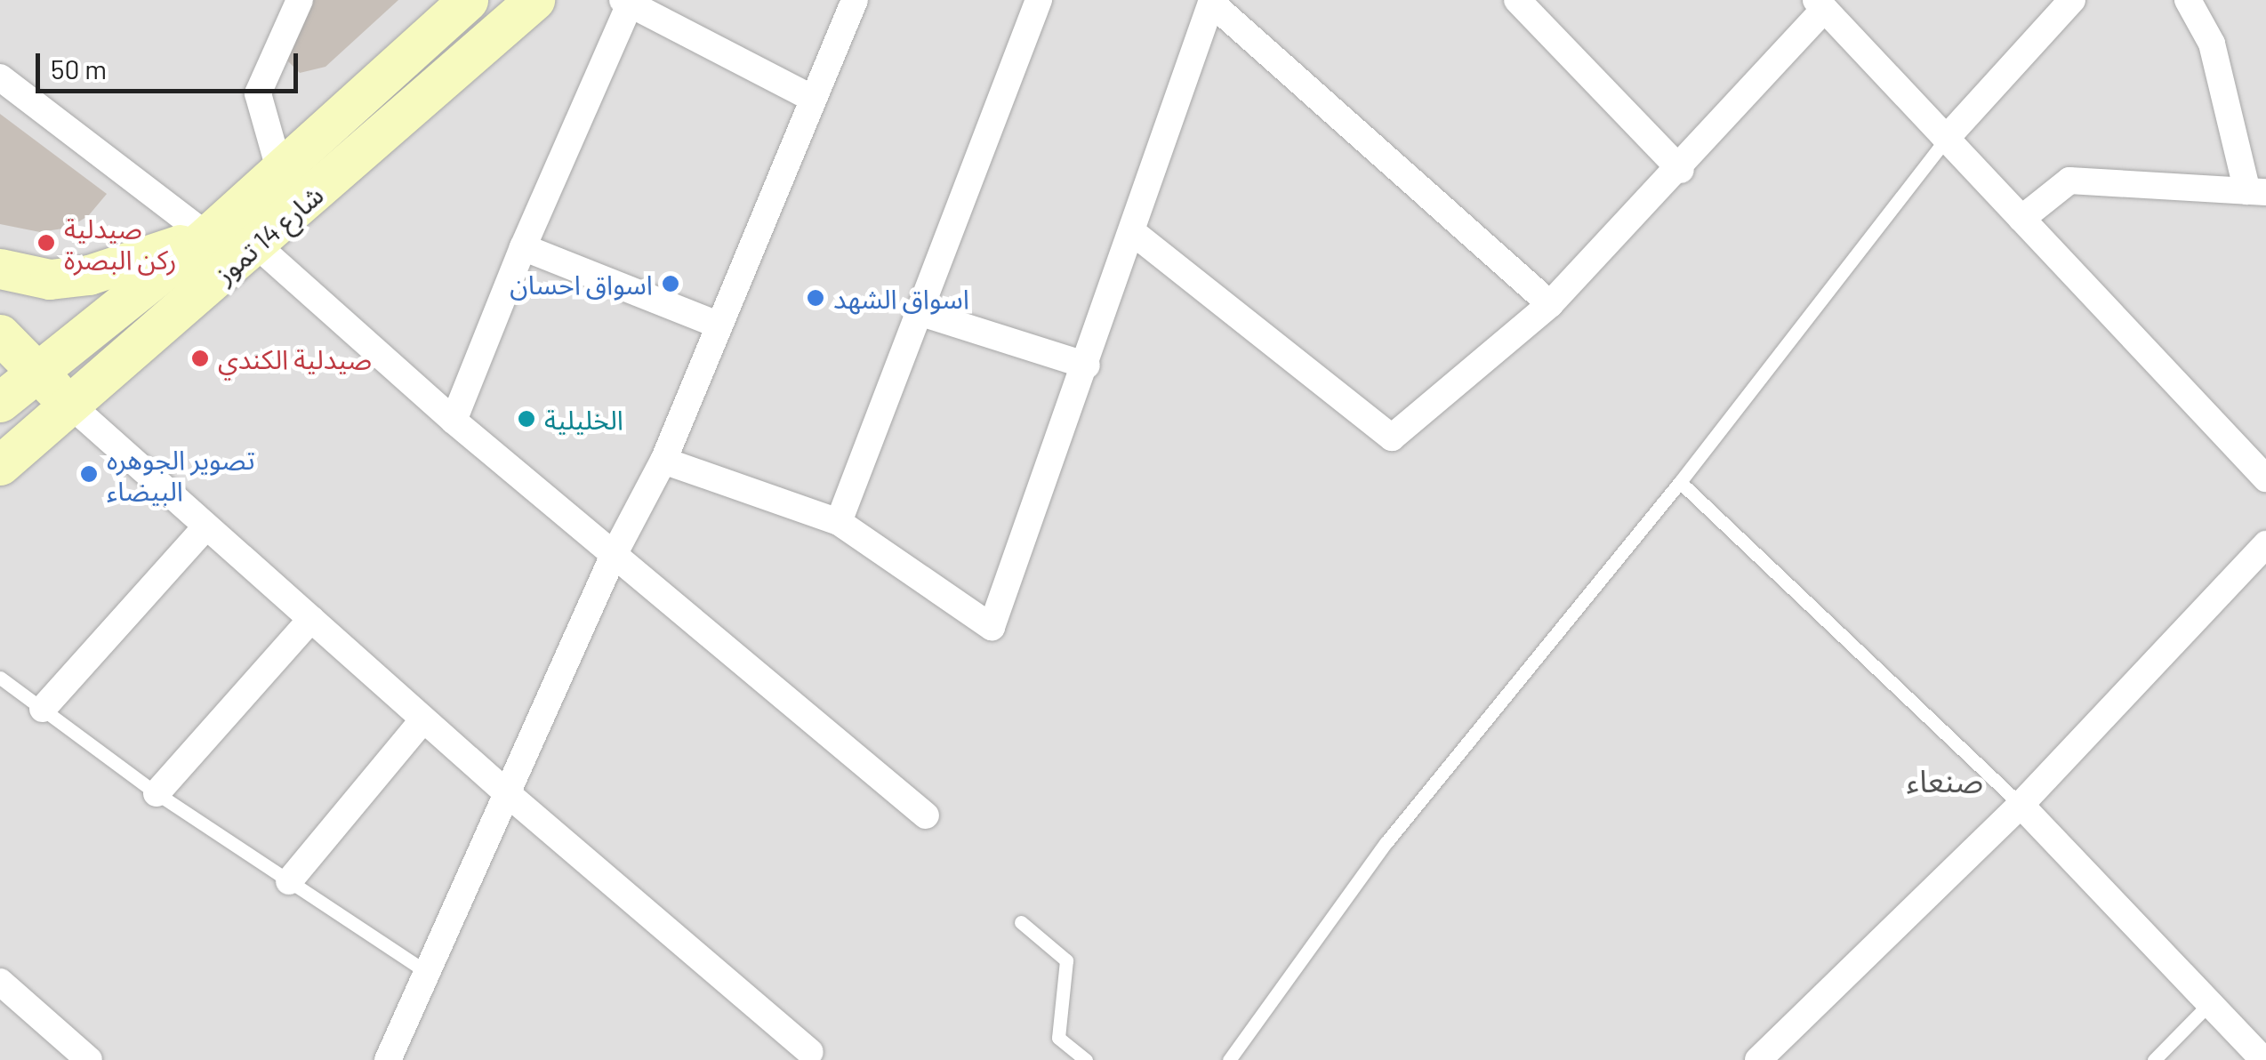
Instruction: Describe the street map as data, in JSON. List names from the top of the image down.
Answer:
{
  "streets": {
    "main road": ["شارع 14 تموز"]
  },
  "districts": ["صنعاء"],
  "places": [
    "صيدلية ركن البصرة",
    "اسواق احسان",
    "اسواق الشهد",
    "صيدلية الكندي",
    "الخليلية",
    "تصوير الجوهره البيضاء"
  ],
  "scale_bar": "50 m"
}
